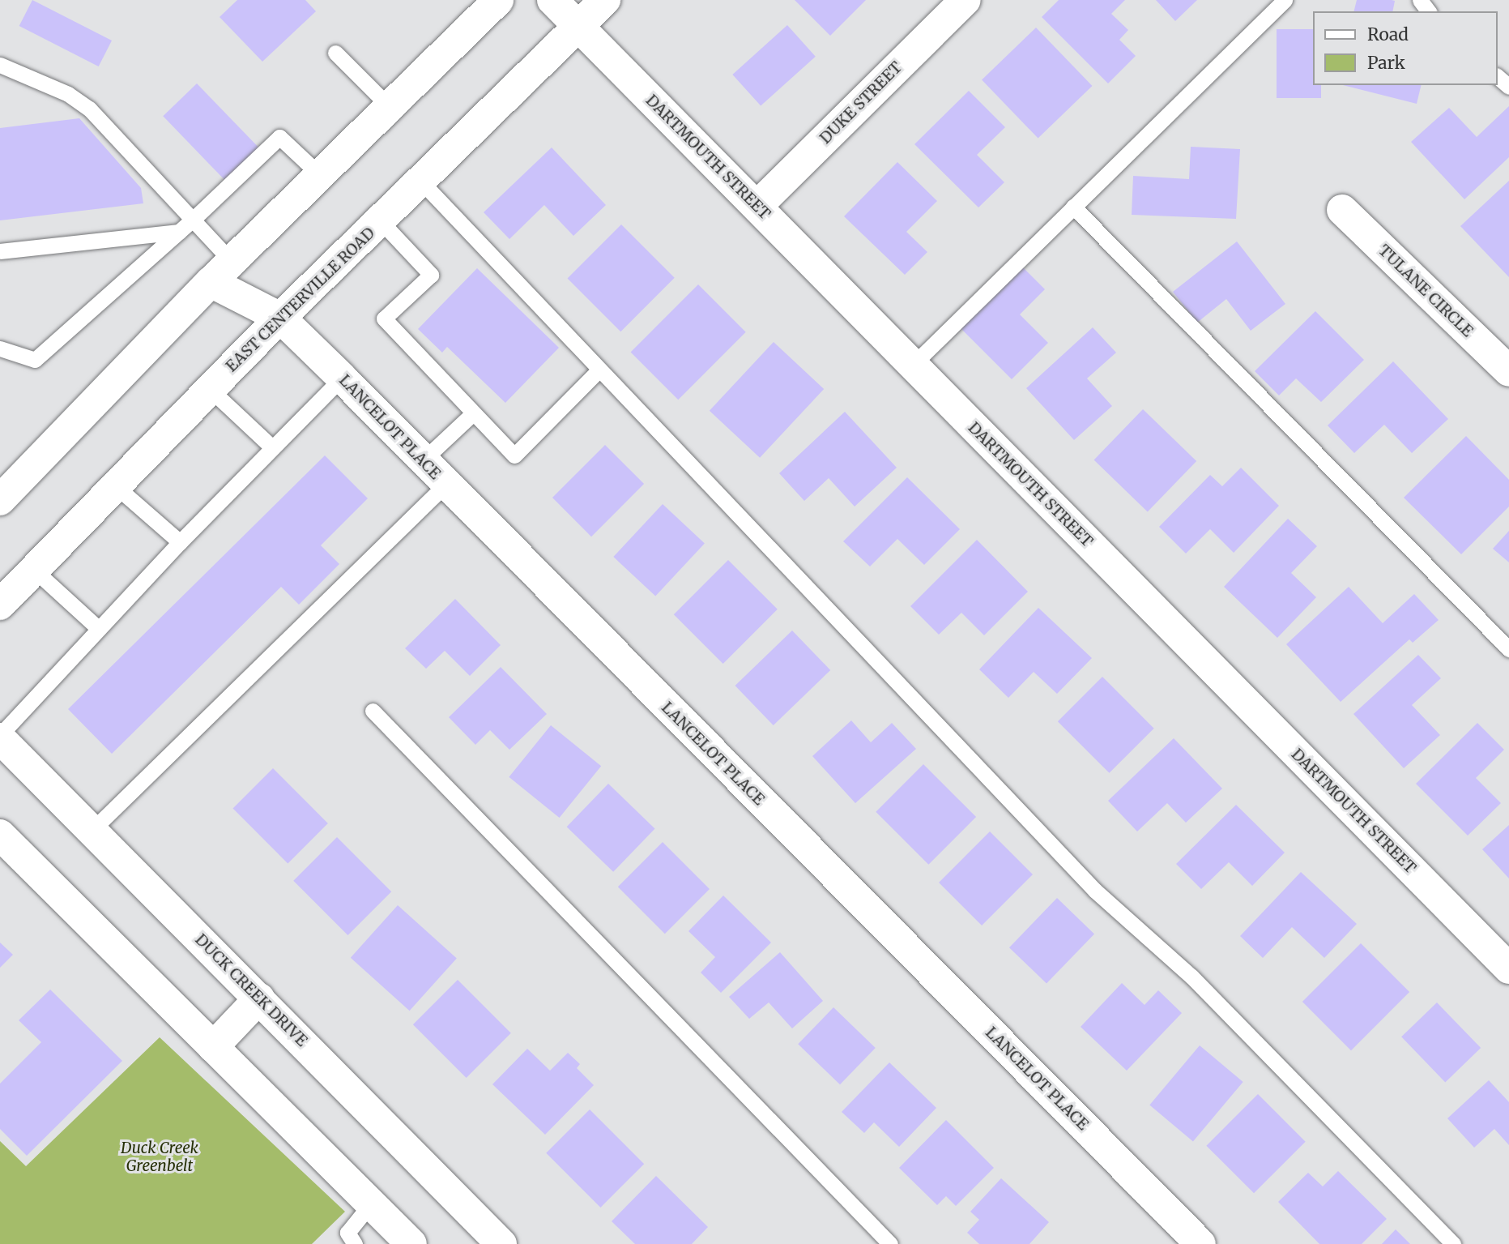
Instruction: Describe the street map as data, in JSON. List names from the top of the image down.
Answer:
{
  "streets": {
    "street": [
      "DUKE STREET",
      "DARTMOUTH STREET",
      "TULANE CIRCLE",
      "EAST CENTERVILLE ROAD",
      "LANCELOT PLACE",
      "DUCK CREEK DRIVE"
    ]
  },
  "crossings": [
    ["DUKE STREET", "DARTMOUTH STREET"],
    ["DARTMOUTH STREET", "EAST CENTERVILLE ROAD"],
    ["EAST CENTERVILLE ROAD", "LANCELOT PLACE"]
  ],
  "parks": ["Duck Creek Greenbelt"],
  "legend": ["Road", "Park"]
}
